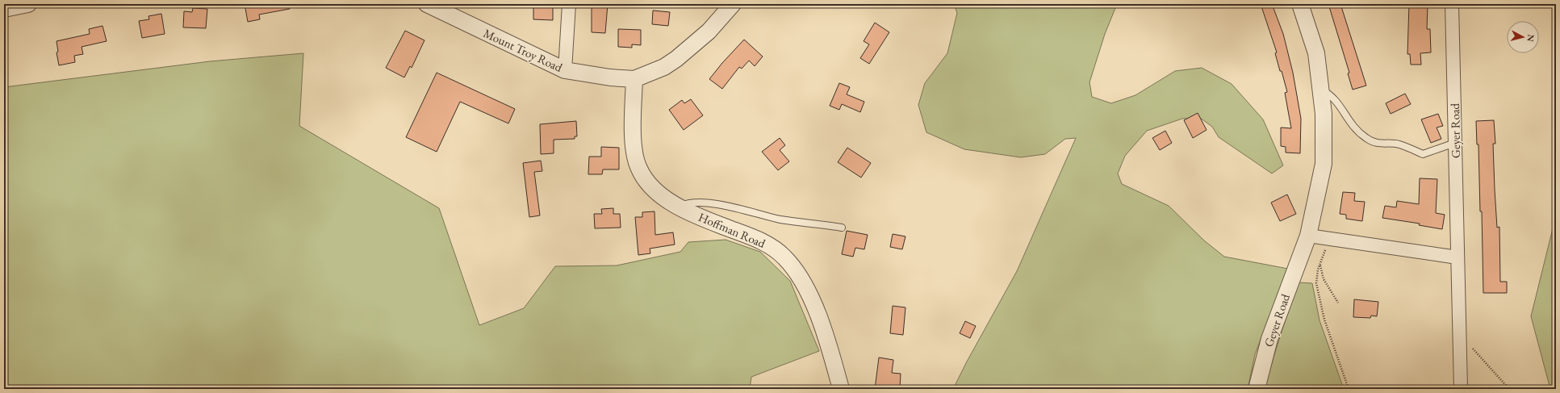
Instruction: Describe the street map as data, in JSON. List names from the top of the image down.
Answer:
{
  "streets": {
    "street": ["Mount Troy Road", "Geyer Road", "Hoffman Road"]
  },
  "crossings": [
    ["Mount Troy Road", "Hoffman Road"]
  ],
  "north": "right"
}
